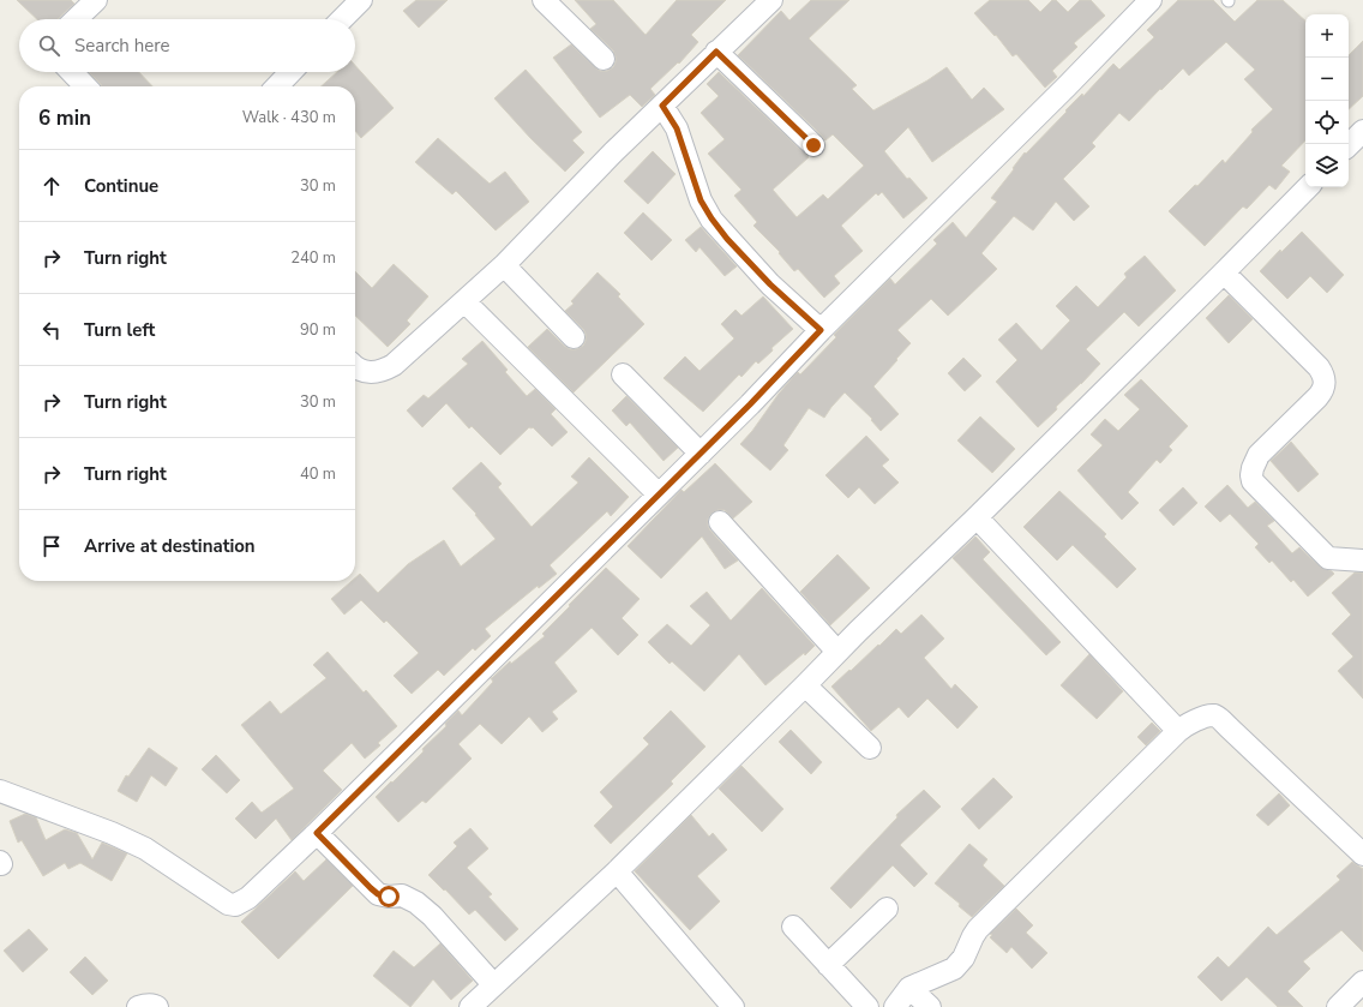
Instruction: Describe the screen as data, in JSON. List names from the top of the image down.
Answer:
{
  "page": {
    "map_buttons": ["+", "−"],
    "search": "Search here",
    "heading": ["6 min", "Walk · 430 m"],
    "list": [
      ["Continue", "30 m"],
      ["Turn right", "240 m"],
      ["Turn left", "90 m"],
      ["Turn right", "30 m"],
      ["Turn right", "40 m"],
      "Arrive at destination"
    ]
  }
}
